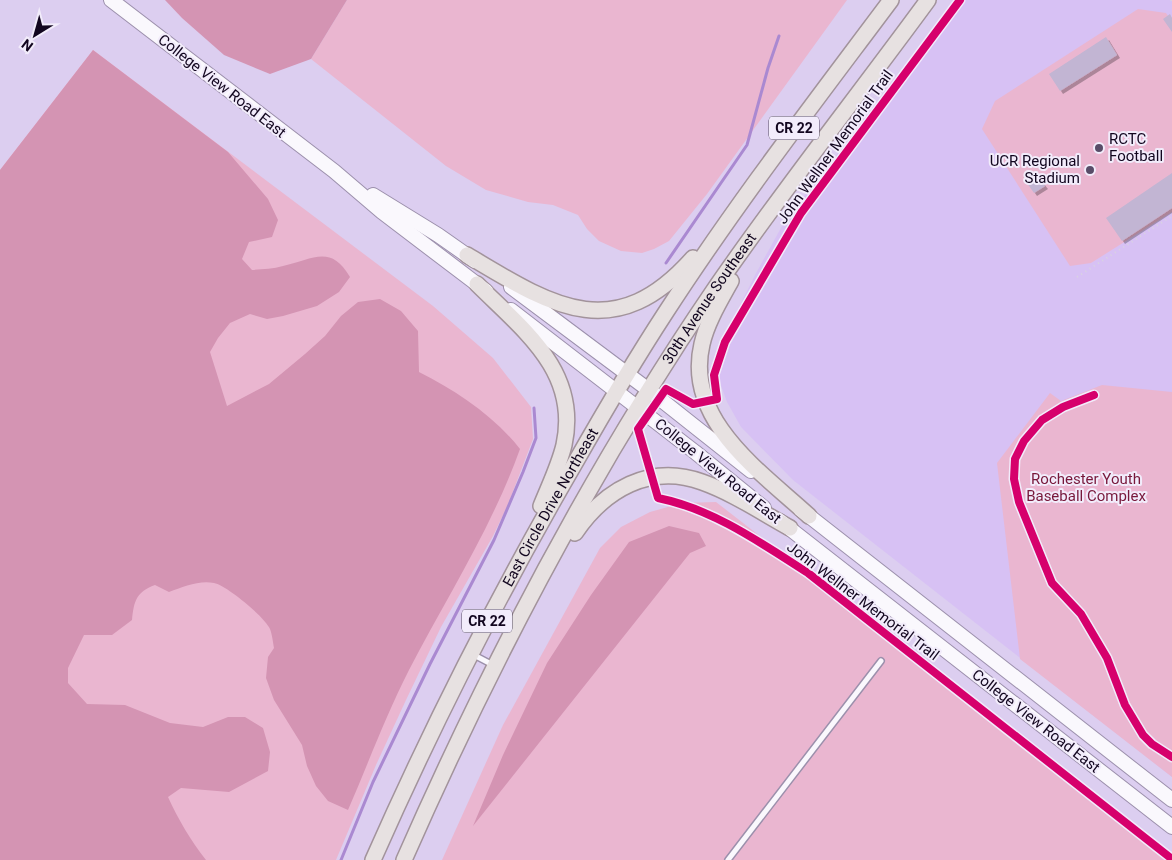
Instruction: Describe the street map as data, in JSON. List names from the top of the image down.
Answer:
{
  "streets": {
    "main road": [
      "College View Road East",
      "CR 22",
      "30th Avenue Southeast",
      "East Circle Drive Northeast"
    ],
    "cycle path": ["John Wellner Memorial Trail"]
  },
  "crossings": [
    ["College View Road East", "30th Avenue Southeast"],
    ["College View Road East", "East Circle Drive Northeast"],
    ["30th Avenue Southeast", "East Circle Drive Northeast"]
  ],
  "parks": ["Rochester Youth Baseball Complex"],
  "places": ["RCTC Football", "UCR Regional Stadium"],
  "north": "bottom left"
}
